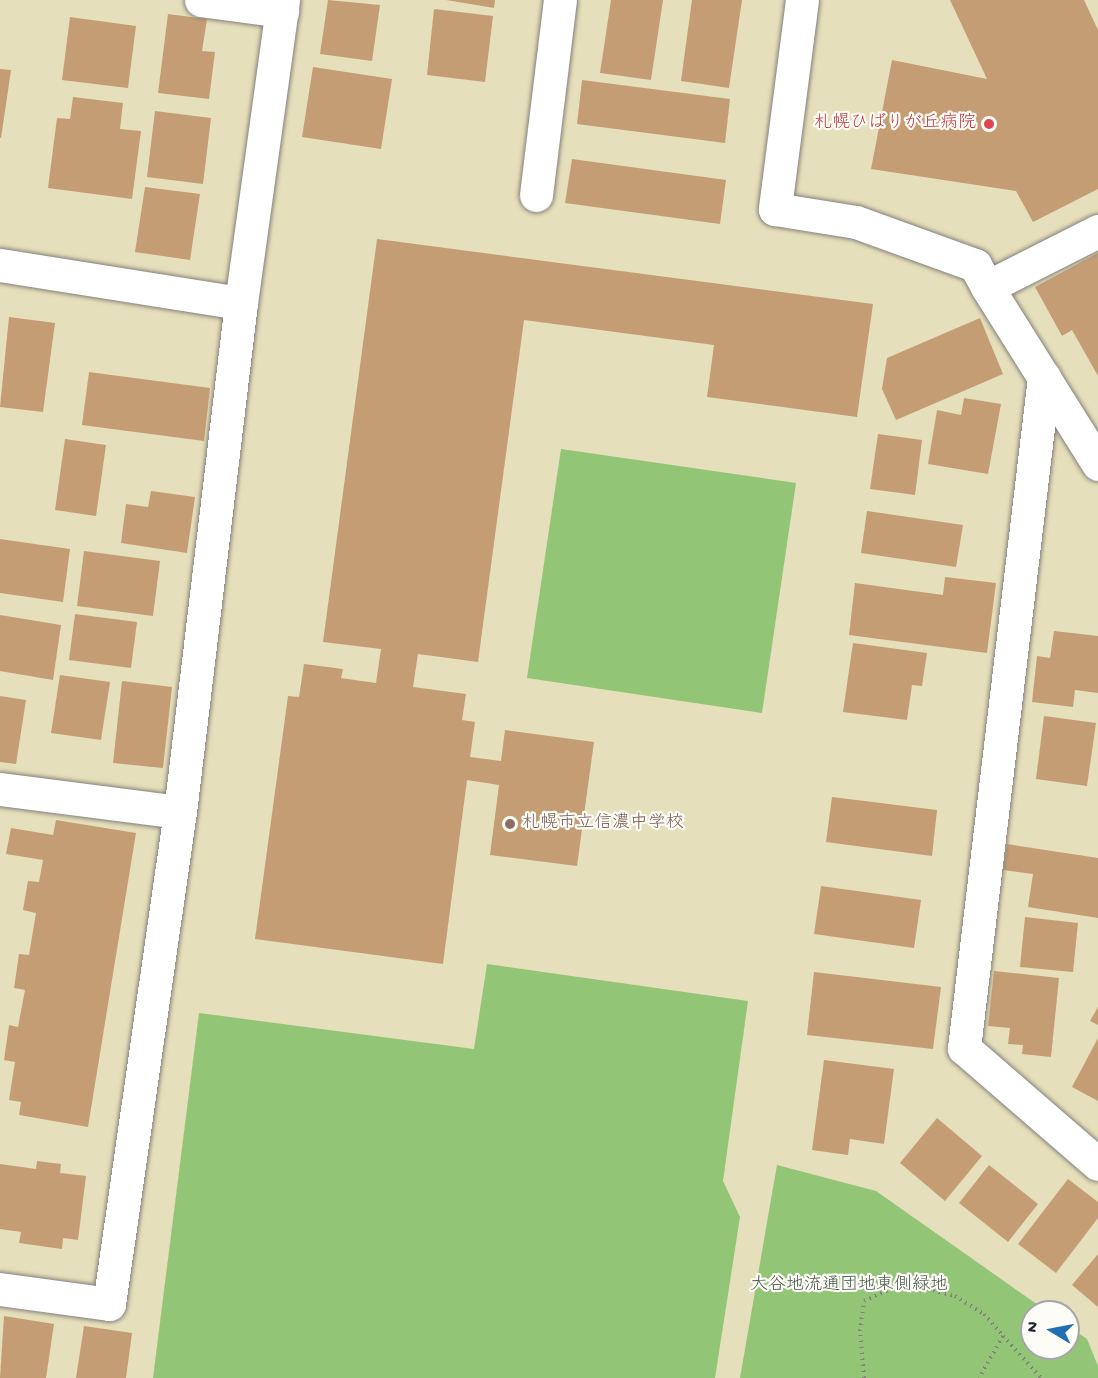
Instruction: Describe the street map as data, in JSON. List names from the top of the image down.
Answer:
{
  "parks": ["大谷地流通団地東側緑地"],
  "places": ["札幌ひばりが丘病院", "札幌市立信濃中学校"],
  "north": "left"
}
